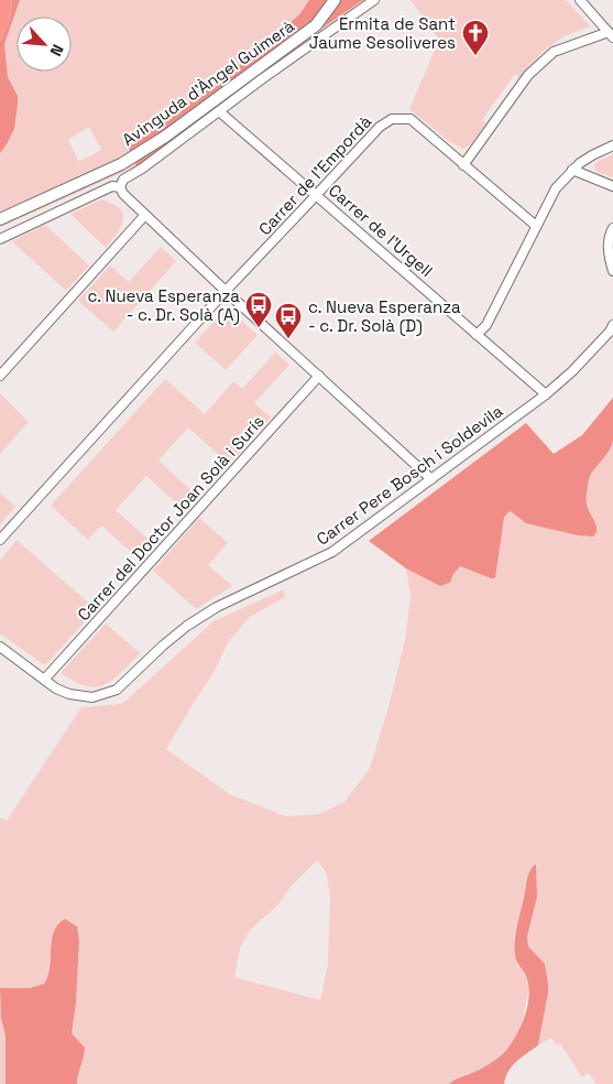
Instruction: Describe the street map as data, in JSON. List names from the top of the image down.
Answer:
{
  "streets": {
    "street": [
      "Avinguda d'Àngel Guimerà",
      "Carrer de l'Empordà",
      "Carrer de l'Urgell",
      "Carrer Pere Bosch i Soldevila",
      "Carrer del Doctor Joan Solà i Surís"
    ]
  },
  "crossings": [
    ["Carrer de l'Empordà", "Carrer de l'Urgell"],
    ["Carrer de l'Urgell", "Carrer Pere Bosch i Soldevila"],
    ["Carrer Pere Bosch i Soldevila", "Carrer del Doctor Joan Solà i Surís"]
  ],
  "places": {
    "church": ["Ermita de Sant Jaume Sesoliveres"],
    "bus stop": ["c. Nueva Esperanza - c. Dr. Solà (A)", "c. Nueva Esperanza - c. Dr. Solà (D)"]
  },
  "north": "bottom right"
}
